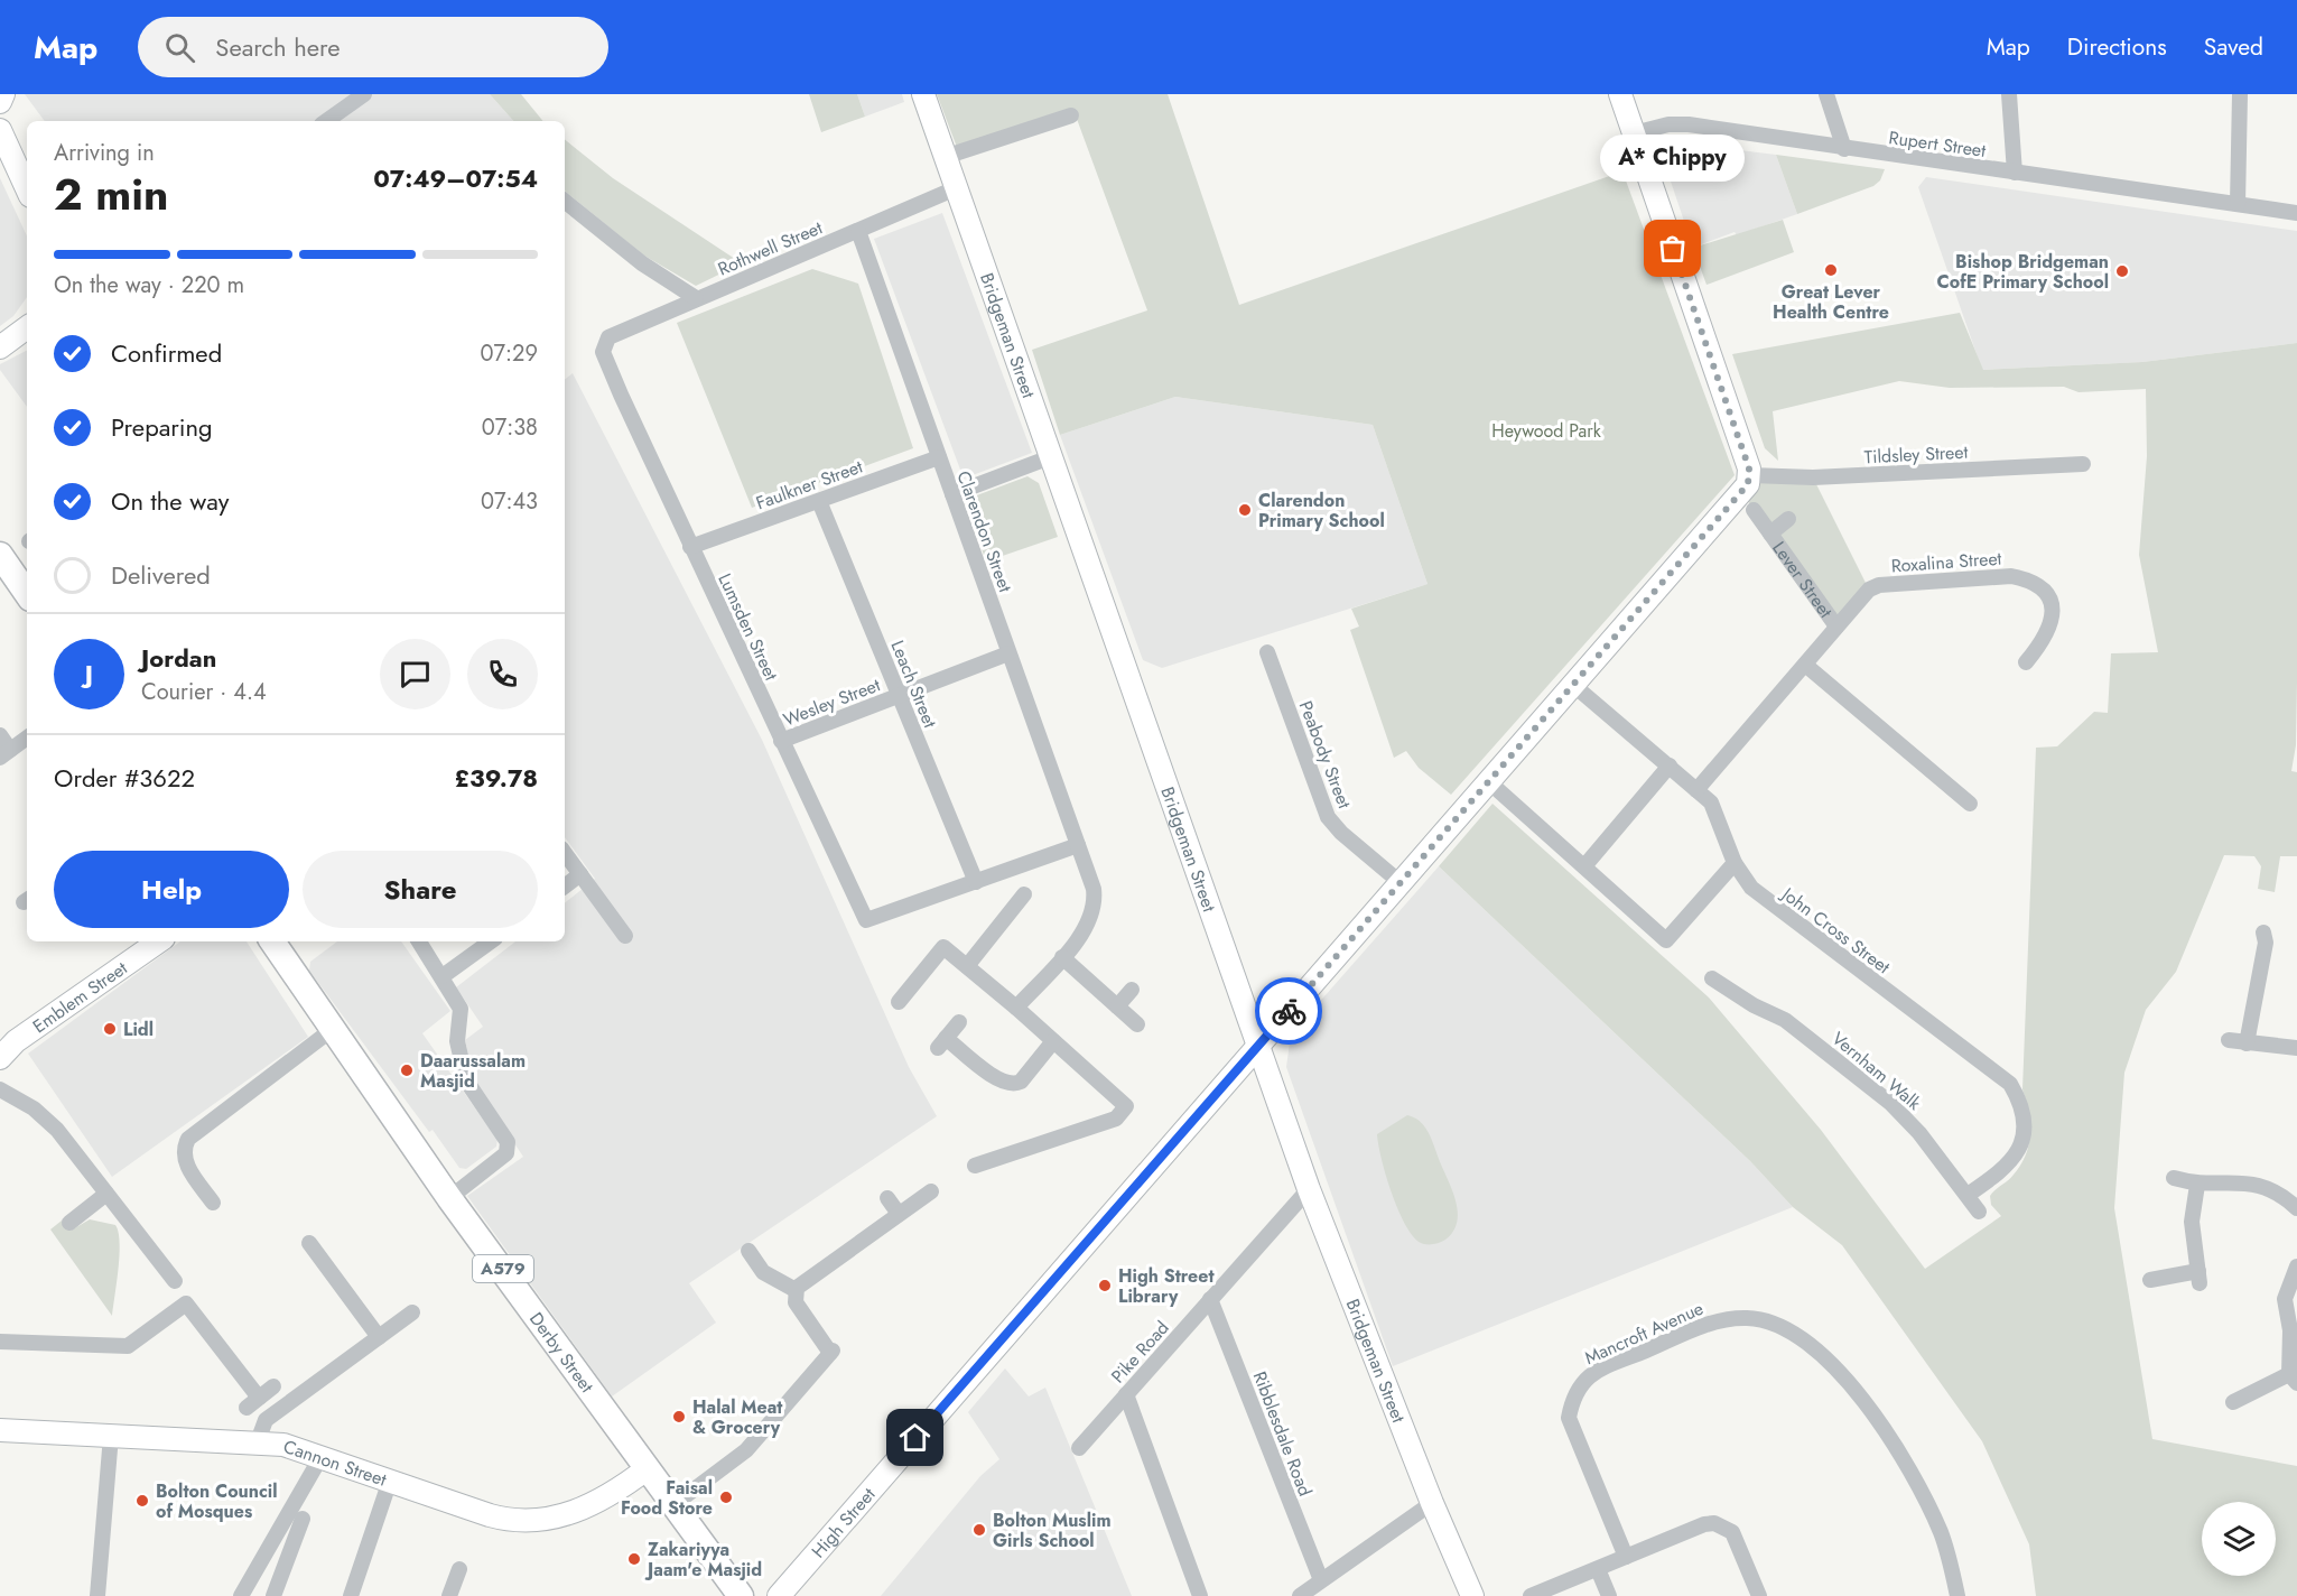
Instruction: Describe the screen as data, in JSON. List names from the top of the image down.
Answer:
{
  "streets": {
    "main road": ["A579", "Derby Street"],
    "street": [
      "Rupert Street",
      "Rothwell Street",
      "Bridgeman Street",
      "Tildsley Street",
      "Faulkner Street",
      "Clarendon Street",
      "Roxalina Street",
      "Lever Street",
      "Lumsden Street",
      "Leach Street",
      "Wesley Street",
      "Peabody Street",
      "John Cross Street",
      "Emblem Street",
      "Vernham Walk",
      "Mancroft Avenue",
      "Pike Road",
      "Ribblesdale Road",
      "Cannon Street",
      "High Street"
    ]
  },
  "crossings": [
    ["Rothwell Street", "Bridgeman Street"],
    ["Rothwell Street", "Clarendon Street"],
    ["Rothwell Street", "Lumsden Street"],
    ["Bridgeman Street", "Pike Road"],
    ["Bridgeman Street", "High Street"],
    ["Tildsley Street", "High Street"],
    ["Faulkner Street", "Clarendon Street"],
    ["Faulkner Street", "Lumsden Street"],
    ["Faulkner Street", "Leach Street"],
    ["Clarendon Street", "Wesley Street"],
    ["Roxalina Street", "Lever Street"],
    ["Roxalina Street", "John Cross Street"],
    ["Lumsden Street", "Leach Street"],
    ["Lumsden Street", "Wesley Street"],
    ["Leach Street", "Wesley Street"],
    ["Peabody Street", "High Street"],
    ["John Cross Street", "Vernham Walk"],
    ["John Cross Street", "High Street"],
    ["Derby Street", "Cannon Street"],
    ["Pike Road", "Ribblesdale Road"]
  ],
  "parks": ["Heywood Park"],
  "places": [
    "A* Chippy",
    "Great Lever Health Centre",
    "Bishop Bridgeman CofE Primary School",
    "Clarendon Primary School",
    "Lidl",
    "Daarussalam Masjid",
    "High Street Library",
    "Halal Meat & Grocery",
    "Faisal Food Store",
    "Bolton Council of Mosques",
    "Bolton Muslim Girls School",
    "Zakariyya Jaam'e Masjid"
  ],
  "page": {
    "header": "Map",
    "search": "Search here",
    "nav": ["Map", "Directions", "Saved"],
    "heading": ["2 min", "Arriving in", "07:49–07:54"],
    "panel": [
      "Jordan",
      "Courier · 4.4",
      "Order #3622",
      "£39.78"
    ],
    "bubble": "A* Chippy",
    "bar": "On the way · 220 m",
    "list": [
      ["Confirmed", "07:29"],
      ["Preparing", "07:38"],
      ["On the way", "07:43"],
      "Delivered"
    ],
    "round": "J",
    "buttons": ["Help", "Share"]
  }
}
